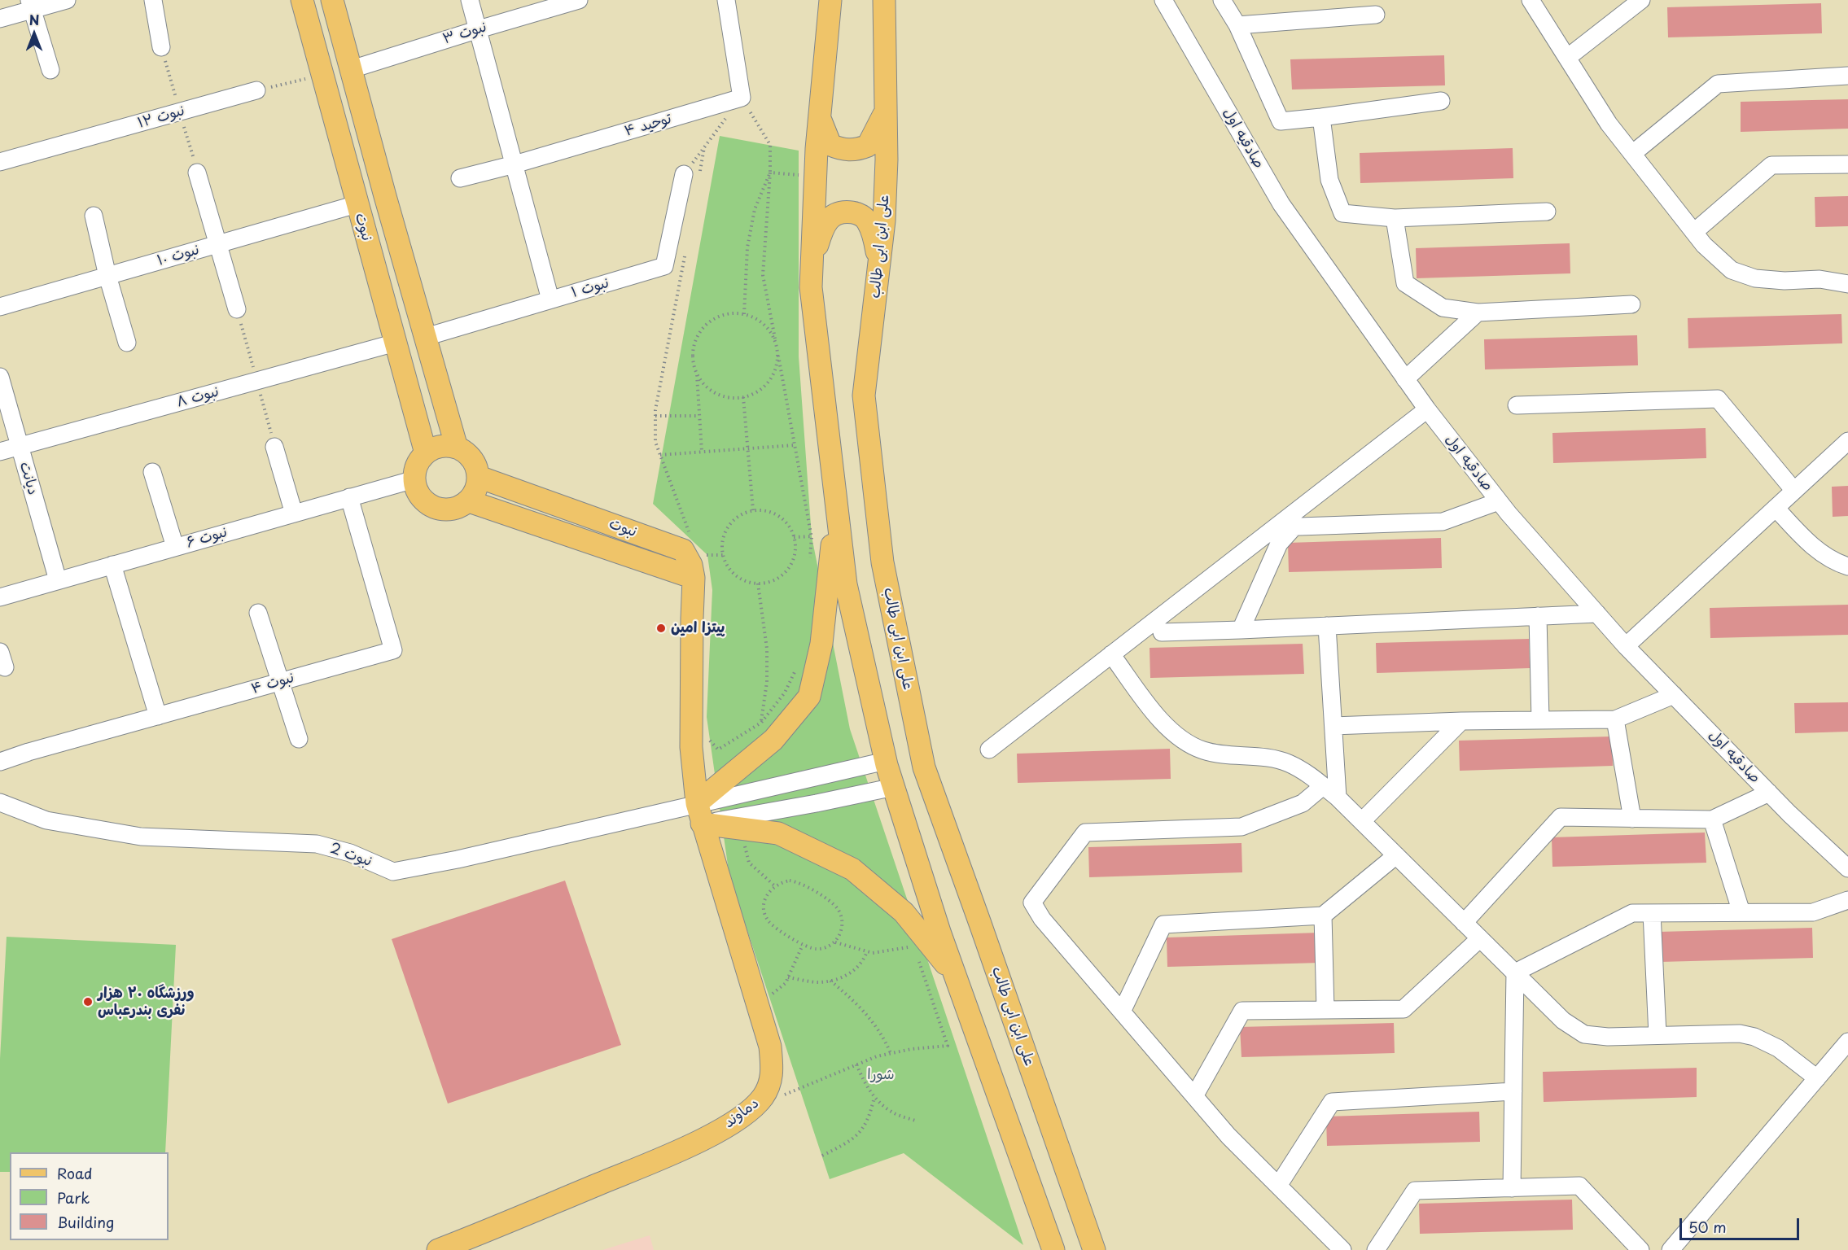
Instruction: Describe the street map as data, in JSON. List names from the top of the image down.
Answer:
{
  "streets": {
    "main road": ["نبوت", "علی ابن ابی طالب", "دماوند"],
    "street": [
      "نبوت ۳",
      "نبوت ۱۲",
      "توحید ۴",
      "صادقیه اول",
      "نبوت ۱۰",
      "نبوت ۱",
      "نبوت ۸",
      "دیانت",
      "نبوت ۶",
      "نبوت ۴",
      "نبوت 2"
    ]
  },
  "crossings": [
    ["نبوت ۳", "نبوت"],
    ["نبوت", "نبوت ۱۰"],
    ["نبوت", "نبوت ۱"],
    ["نبوت", "نبوت ۸"],
    ["نبوت", "نبوت ۶"],
    ["نبوت", "نبوت 2"],
    ["نبوت", "دماوند"],
    ["نبوت ۸", "دیانت"],
    ["دیانت", "نبوت ۶"],
    ["نبوت ۶", "نبوت ۴"],
    ["نبوت 2", "دماوند"]
  ],
  "parks": ["شورا"],
  "places": ["پیتزا امین", "ورزشگاه ۲۰ هزار نفری بندرعباس"],
  "legend": ["Road", "Park", "Building"],
  "scale_bar": "50 m",
  "north": "top"
}
